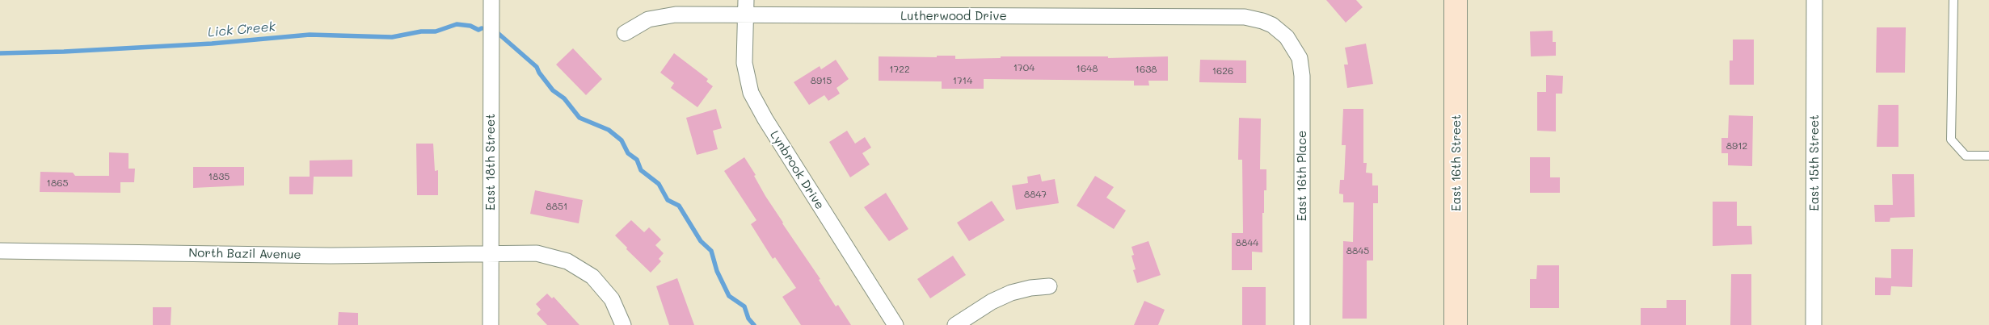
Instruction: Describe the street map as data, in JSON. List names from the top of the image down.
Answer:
{
  "streets": {
    "street": [
      "Lutherwood Drive",
      "East 18th Street",
      "East 16th Street",
      "East 15th Street",
      "Lynbrook Drive",
      "East 16th Place",
      "North Bazil Avenue"
    ]
  },
  "crossings": [
    ["Lutherwood Drive", "Lynbrook Drive"],
    ["Lutherwood Drive", "East 16th Place"],
    ["East 18th Street", "North Bazil Avenue"]
  ],
  "water": ["Lick Creek"],
  "house_numbers": [
    "1704",
    "1648",
    "1722",
    "1638",
    "1626",
    "8915",
    "1714",
    "8912",
    "1835",
    "1865",
    "8847",
    "8851",
    "8844",
    "8845"
  ]
}
